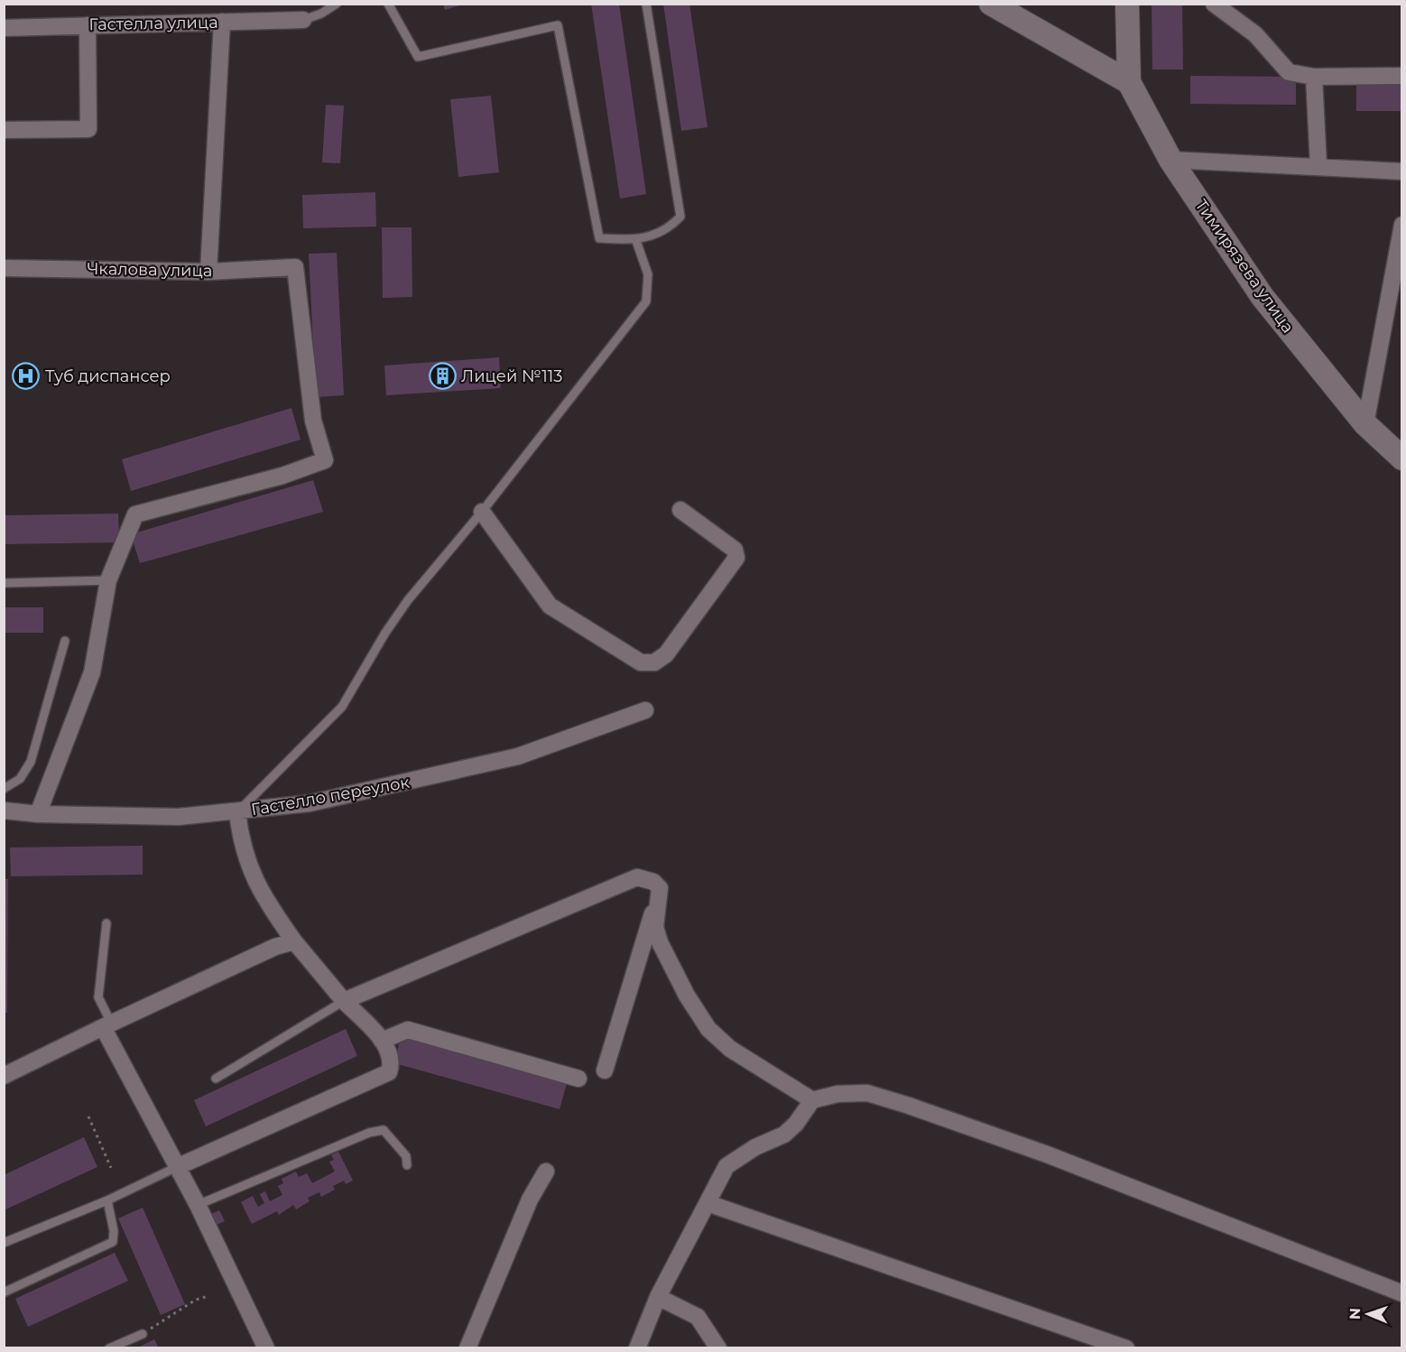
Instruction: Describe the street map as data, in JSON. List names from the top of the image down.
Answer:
{
  "streets": {
    "street": [
      "Гастелла улица",
      "Тимирязева улица",
      "Чкалова улица",
      "Гастелло переулок"
    ]
  },
  "places": {
    "hospital": ["Туб диспансер"],
    "building": ["Лицей №113"]
  },
  "north": "left"
}
